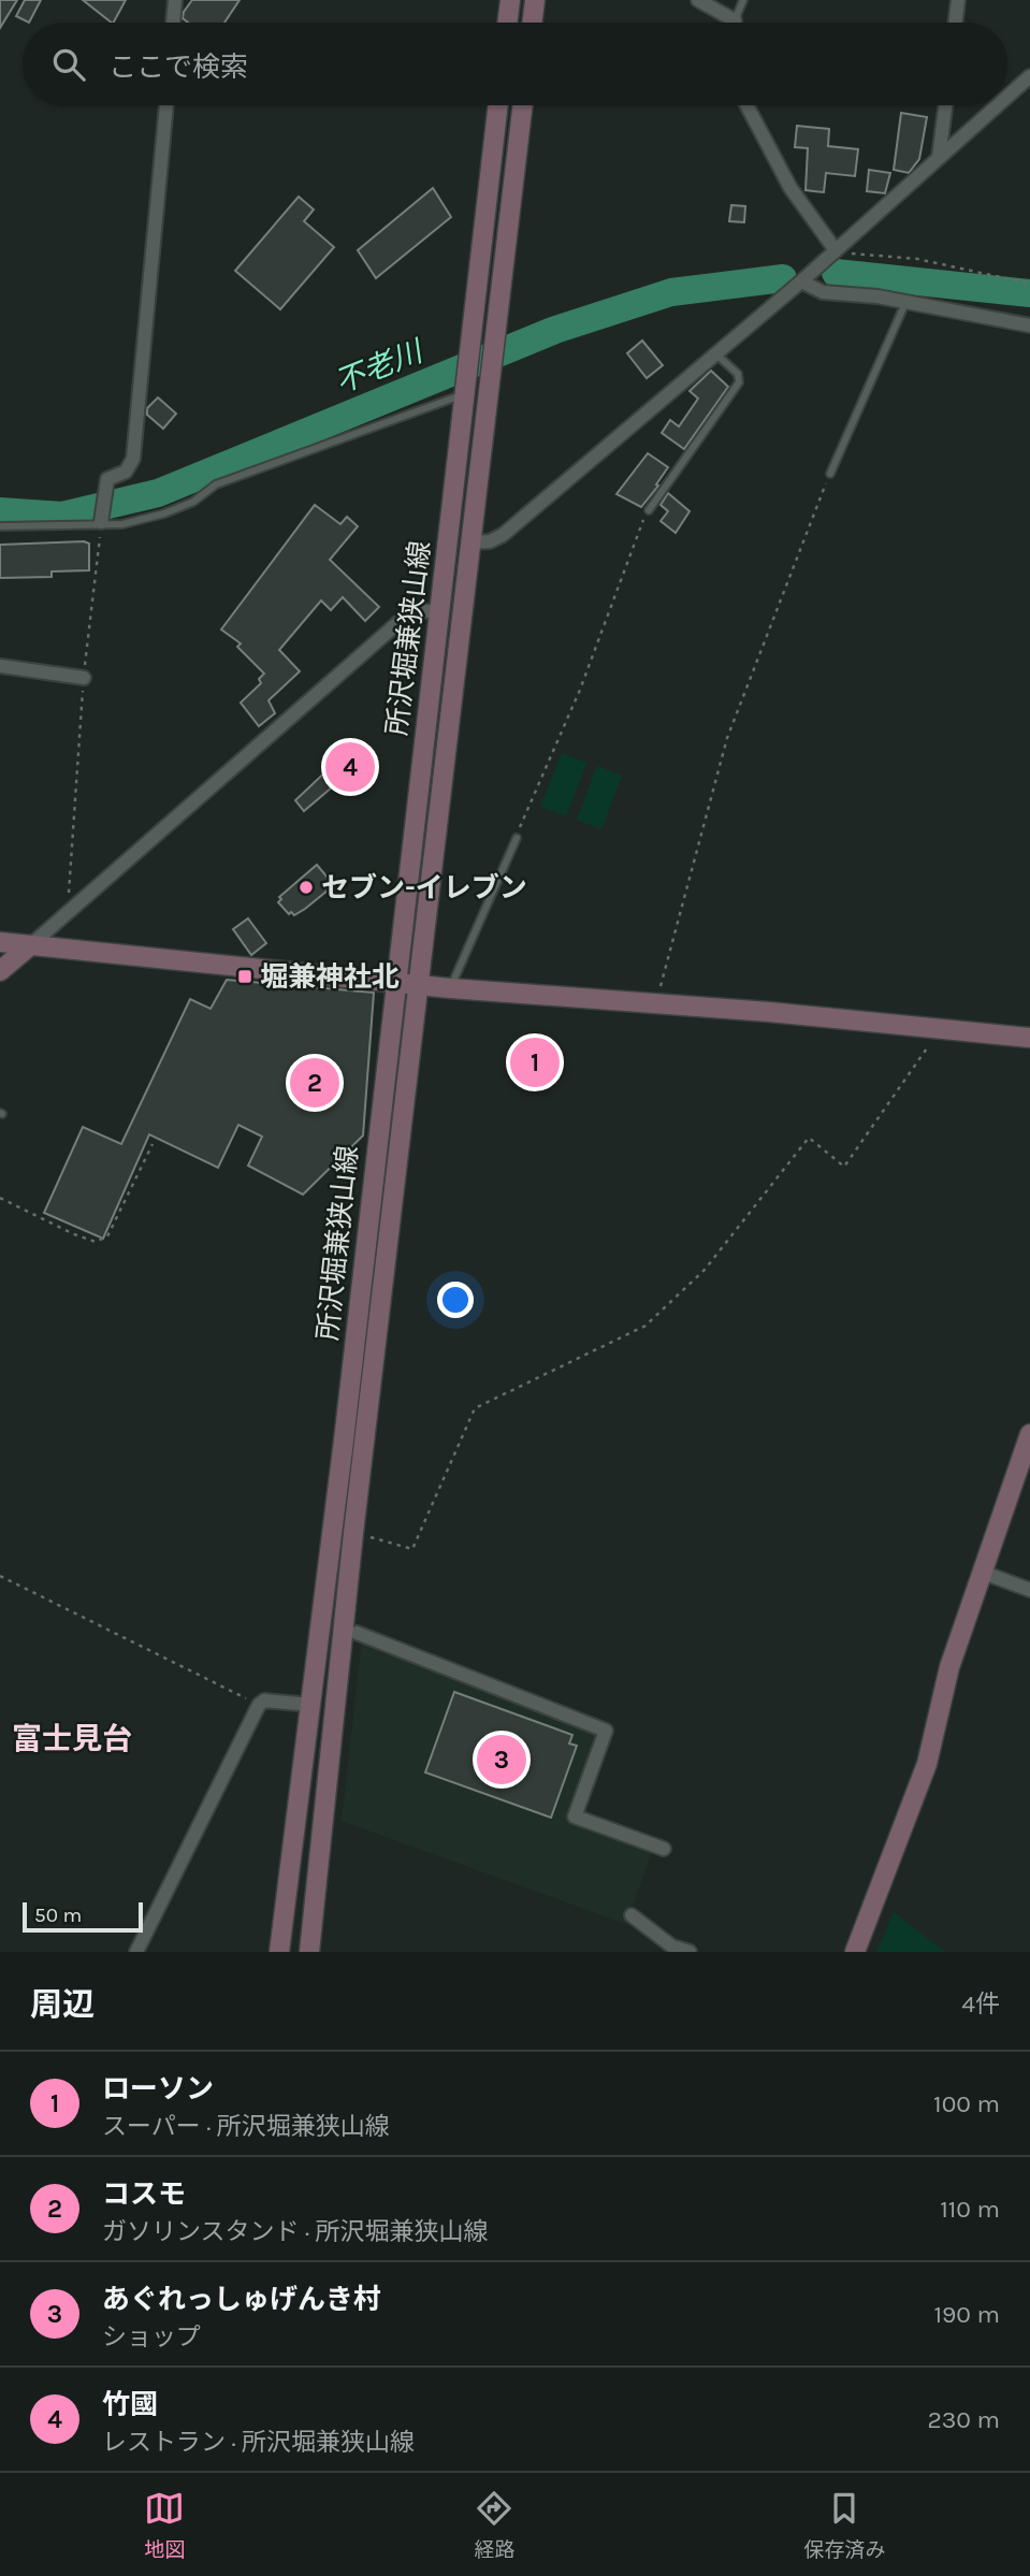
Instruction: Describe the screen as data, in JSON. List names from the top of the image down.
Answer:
{
  "streets": {
    "main road": ["所沢堀兼狭山線"]
  },
  "districts": ["富士見台"],
  "water": ["不老川"],
  "places": {
    "other": ["セブン-イレブン"],
    "transit": ["堀兼神社北"]
  },
  "scale_bar": "50 m",
  "page": {
    "search": "ここで検索",
    "pins": [
      "4",
      "1",
      "2",
      "3"
    ],
    "scale": "50 m",
    "heading": ["周辺", "4件"],
    "list": [
      {
        "mark": "1",
        "name": "ローソン",
        "note": "スーパー · 所沢堀兼狭山線",
        "value": "100 m"
      },
      {
        "mark": "2",
        "name": "コスモ",
        "note": "ガソリンスタンド · 所沢堀兼狭山線",
        "value": "110 m"
      },
      {
        "mark": "3",
        "name": "あぐれっしゅげんき村",
        "note": "ショップ",
        "value": "190 m"
      },
      {
        "mark": "4",
        "name": "竹國",
        "note": "レストラン · 所沢堀兼狭山線",
        "value": "230 m"
      }
    ],
    "nav": ["地図", "経路", "保存済み"]
  }
}
